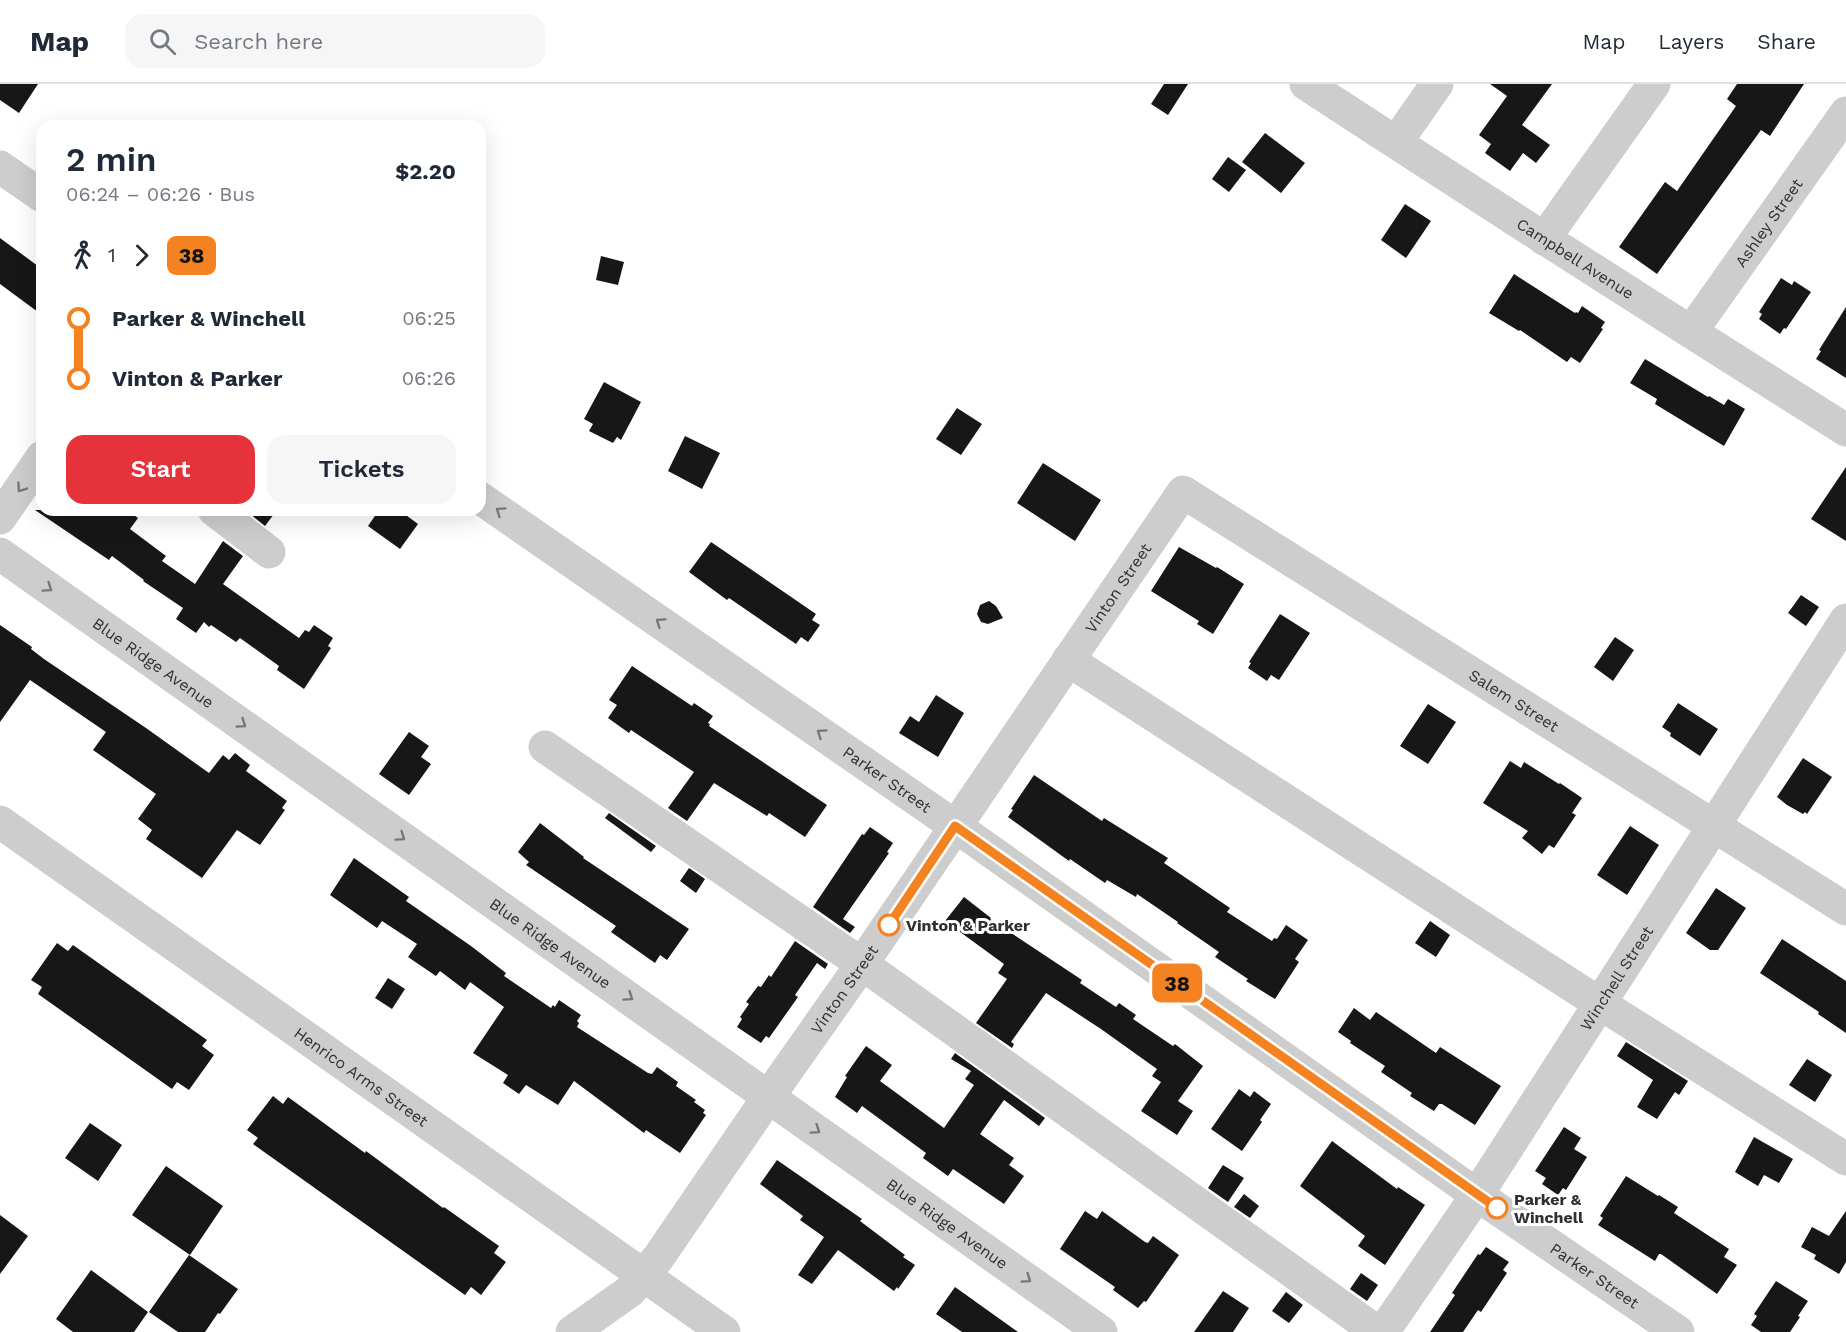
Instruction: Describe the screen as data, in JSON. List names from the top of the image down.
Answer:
{
  "streets": {
    "street": [
      "Ashley Street",
      "Campbell Avenue",
      "Vinton Street",
      "Blue Ridge Avenue",
      "Salem Street",
      "Parker Street",
      "Winchell Street",
      "Henrico Arms Street"
    ]
  },
  "crossings": [
    ["Ashley Street", "Campbell Avenue"],
    ["Vinton Street", "Blue Ridge Avenue"],
    ["Vinton Street", "Salem Street"],
    ["Vinton Street", "Parker Street"],
    ["Vinton Street", "Henrico Arms Street"],
    ["Salem Street", "Winchell Street"],
    ["Parker Street", "Winchell Street"]
  ],
  "places": ["Vinton & Parker", "Parker & Winchell"],
  "lines": ["bus line 38"],
  "page": {
    "header": "Map",
    "search": "Search here",
    "nav": ["Map", "Layers", "Share"],
    "on_map": "38",
    "heading": ["2 min", "06:24 – 06:26 · Bus", "$2.20"],
    "legs": ["1", "38"],
    "list": [
      {
        "name": "Parker & Winchell",
        "value": "06:25"
      },
      {
        "name": "Vinton & Parker",
        "value": "06:26"
      }
    ],
    "buttons": ["Start", "Tickets"]
  }
}
